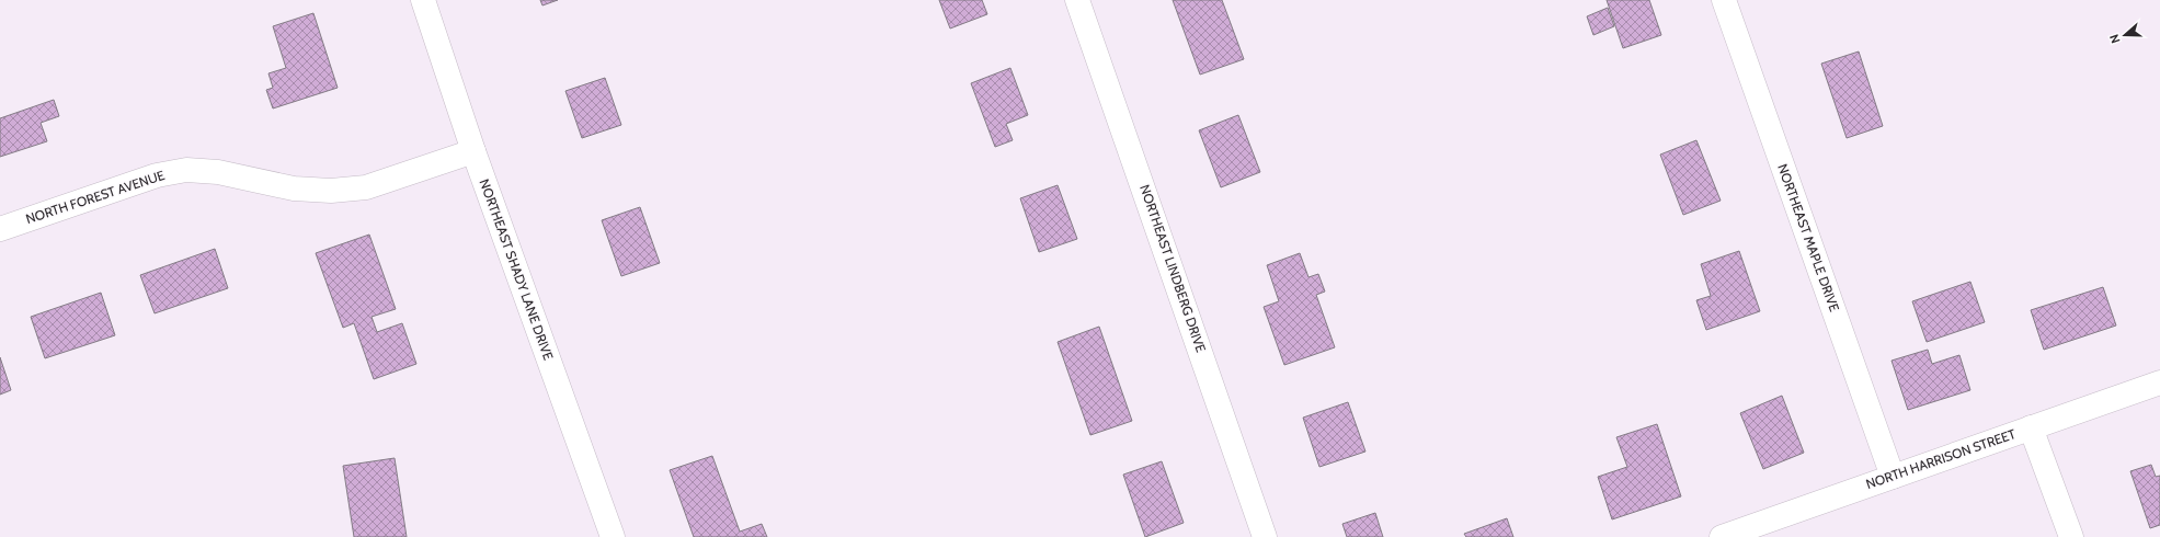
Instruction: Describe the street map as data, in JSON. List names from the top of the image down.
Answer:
{
  "streets": {
    "street": [
      "NORTH FOREST AVENUE",
      "NORTHEAST MAPLE DRIVE",
      "NORTHEAST LINDBERG DRIVE",
      "NORTHEAST SHADY LANE DRIVE",
      "NORTH HARRISON STREET"
    ]
  },
  "crossings": [
    ["NORTH FOREST AVENUE", "NORTHEAST SHADY LANE DRIVE"],
    ["NORTHEAST MAPLE DRIVE", "NORTH HARRISON STREET"]
  ],
  "north": "left"
}
